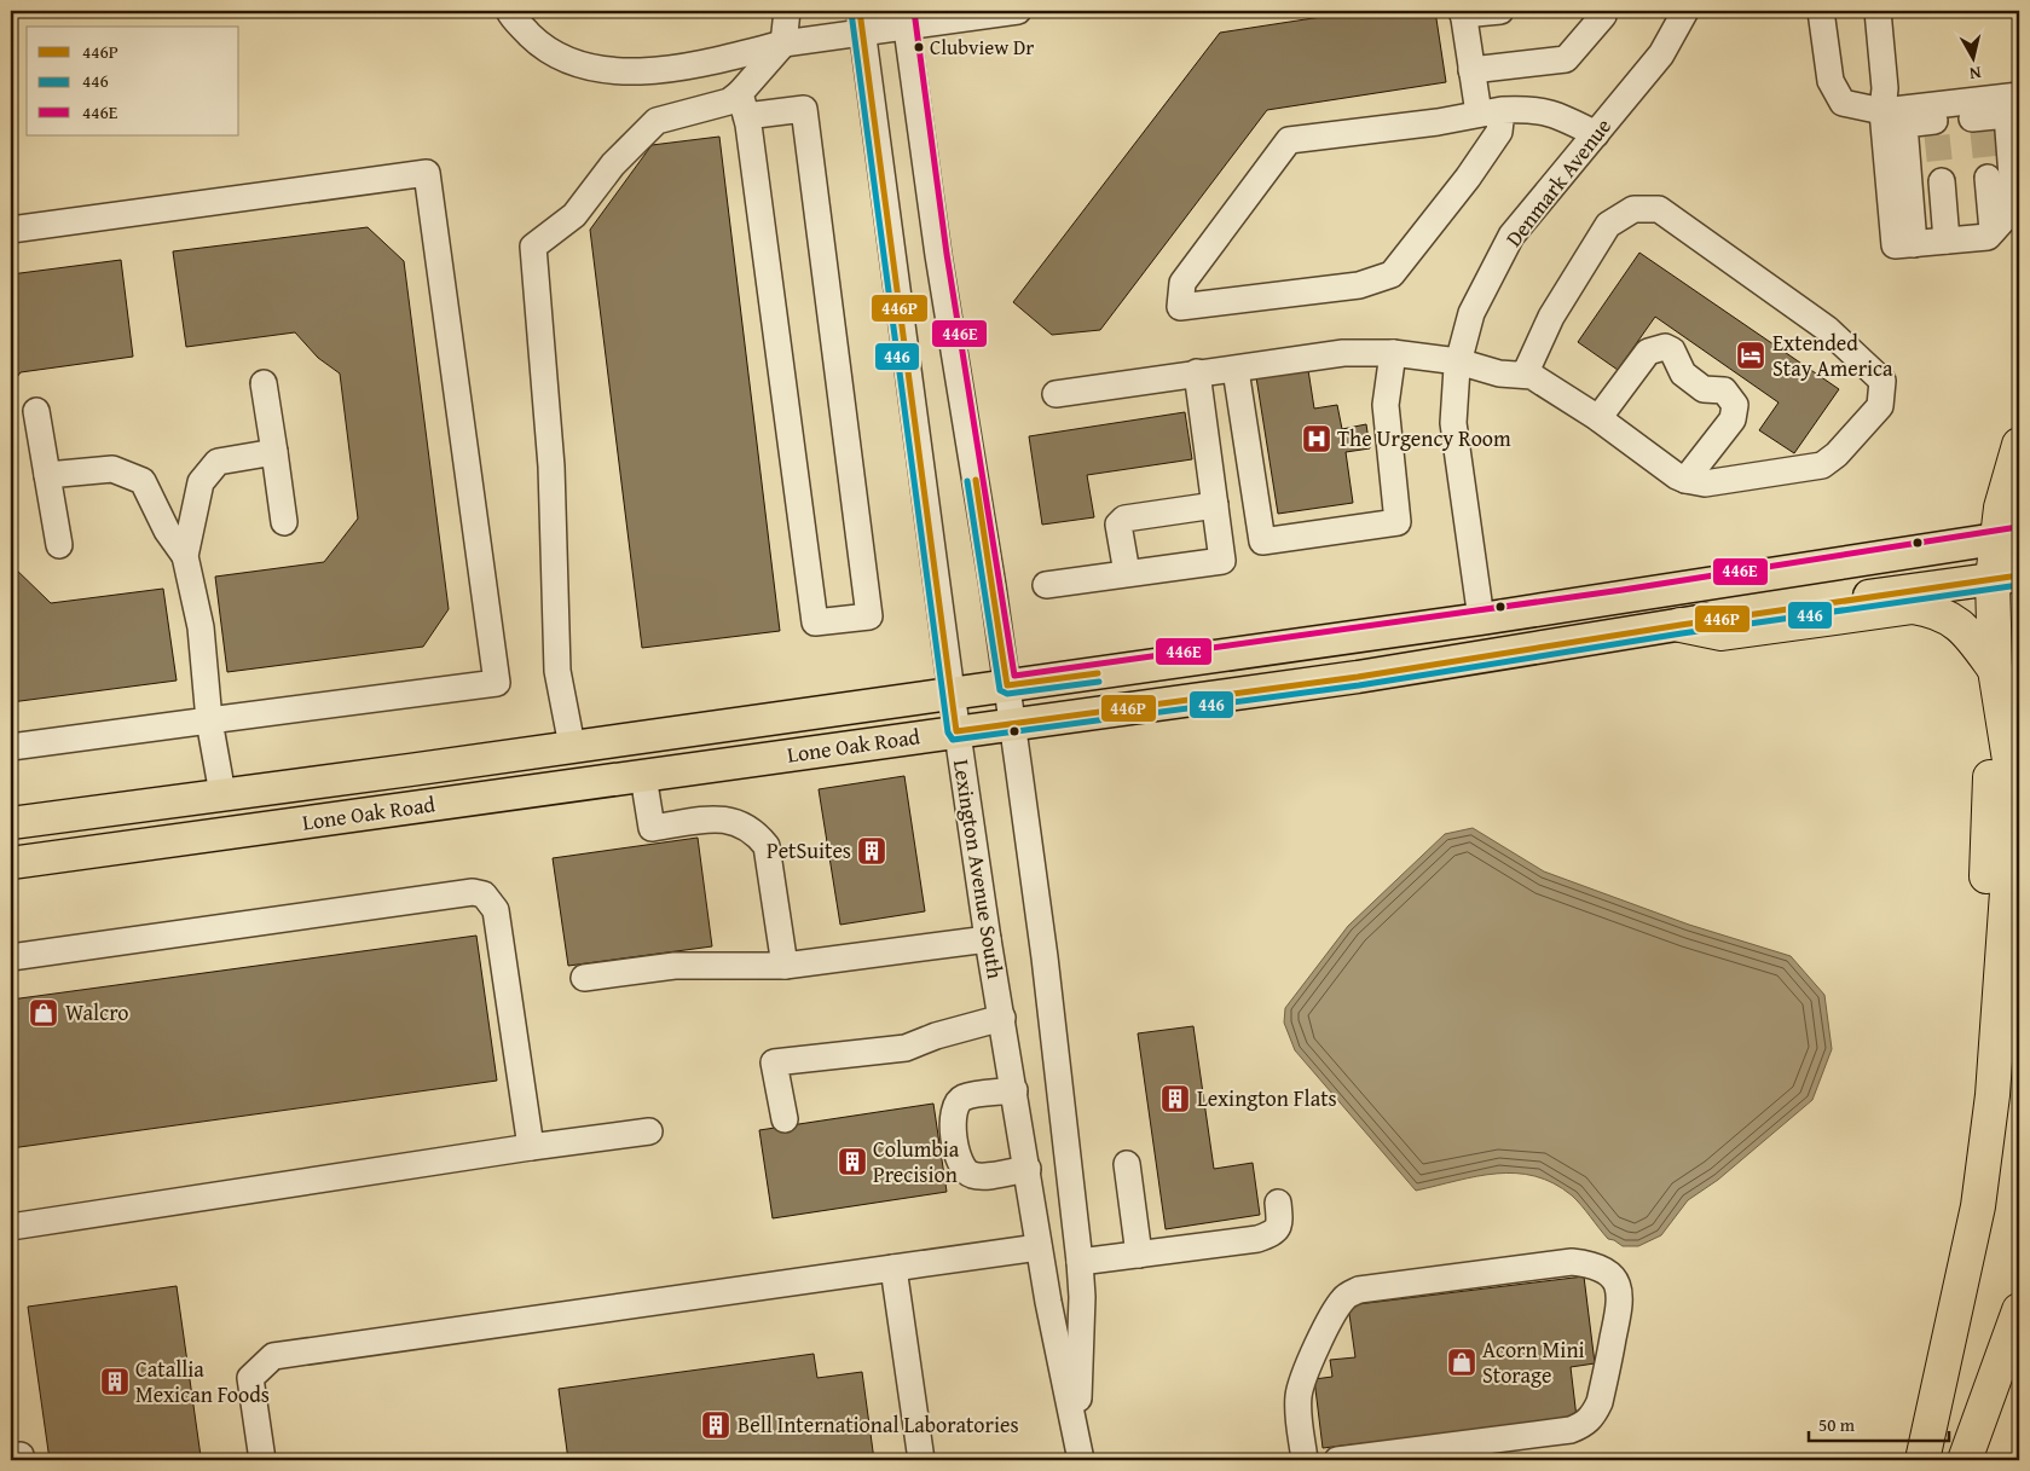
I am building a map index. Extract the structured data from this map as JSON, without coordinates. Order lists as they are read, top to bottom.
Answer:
{
  "streets": {
    "main road": ["Lone Oak Road"],
    "street": ["Denmark Avenue", "Lexington Avenue South"]
  },
  "crossings": [
    ["Denmark Avenue", "Lone Oak Road"],
    ["Lone Oak Road", "Lexington Avenue South"]
  ],
  "places": {
    "other": ["Clubview Dr"],
    "hotel": ["Extended Stay America"],
    "hospital": ["The Urgency Room"],
    "building": [
      "PetSuites",
      "Lexington Flats",
      "Columbia Precision",
      "Catallia Mexican Foods",
      "Bell International Laboratories"
    ],
    "shop": ["Walcro", "Acorn Mini Storage"]
  },
  "lines": ["transit line 446P", "transit line 446E", "transit line 446"],
  "legend": ["446P", "446", "446E"],
  "scale_bar": "50 m",
  "north": "bottom"
}
